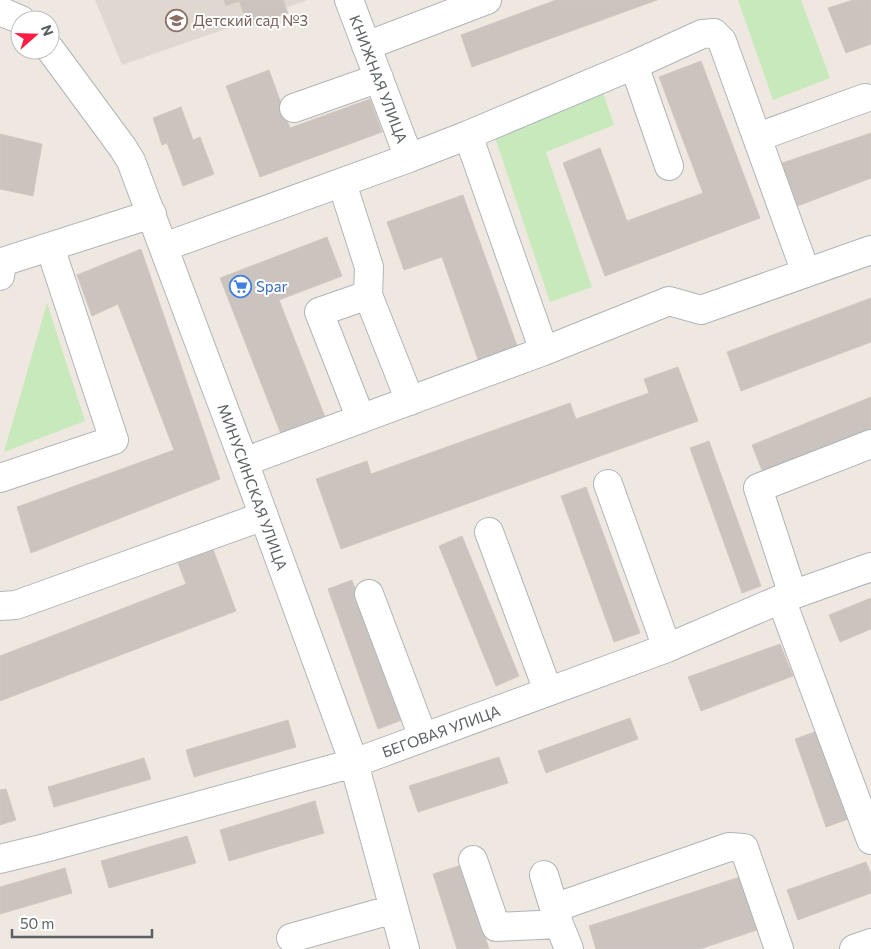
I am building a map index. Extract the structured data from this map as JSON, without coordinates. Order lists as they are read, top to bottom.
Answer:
{
  "streets": {
    "street": ["КНИЖНАЯ УЛИЦА", "МИНУСИНСКАЯ УЛИЦА", "БЕГОВАЯ УЛИЦА"]
  },
  "crossings": [
    ["МИНУСИНСКАЯ УЛИЦА", "БЕГОВАЯ УЛИЦА"]
  ],
  "places": {
    "school or university": ["Детский сад №3"],
    "supermarket": ["Spar"]
  },
  "scale_bar": "50 m",
  "north": "right"
}
